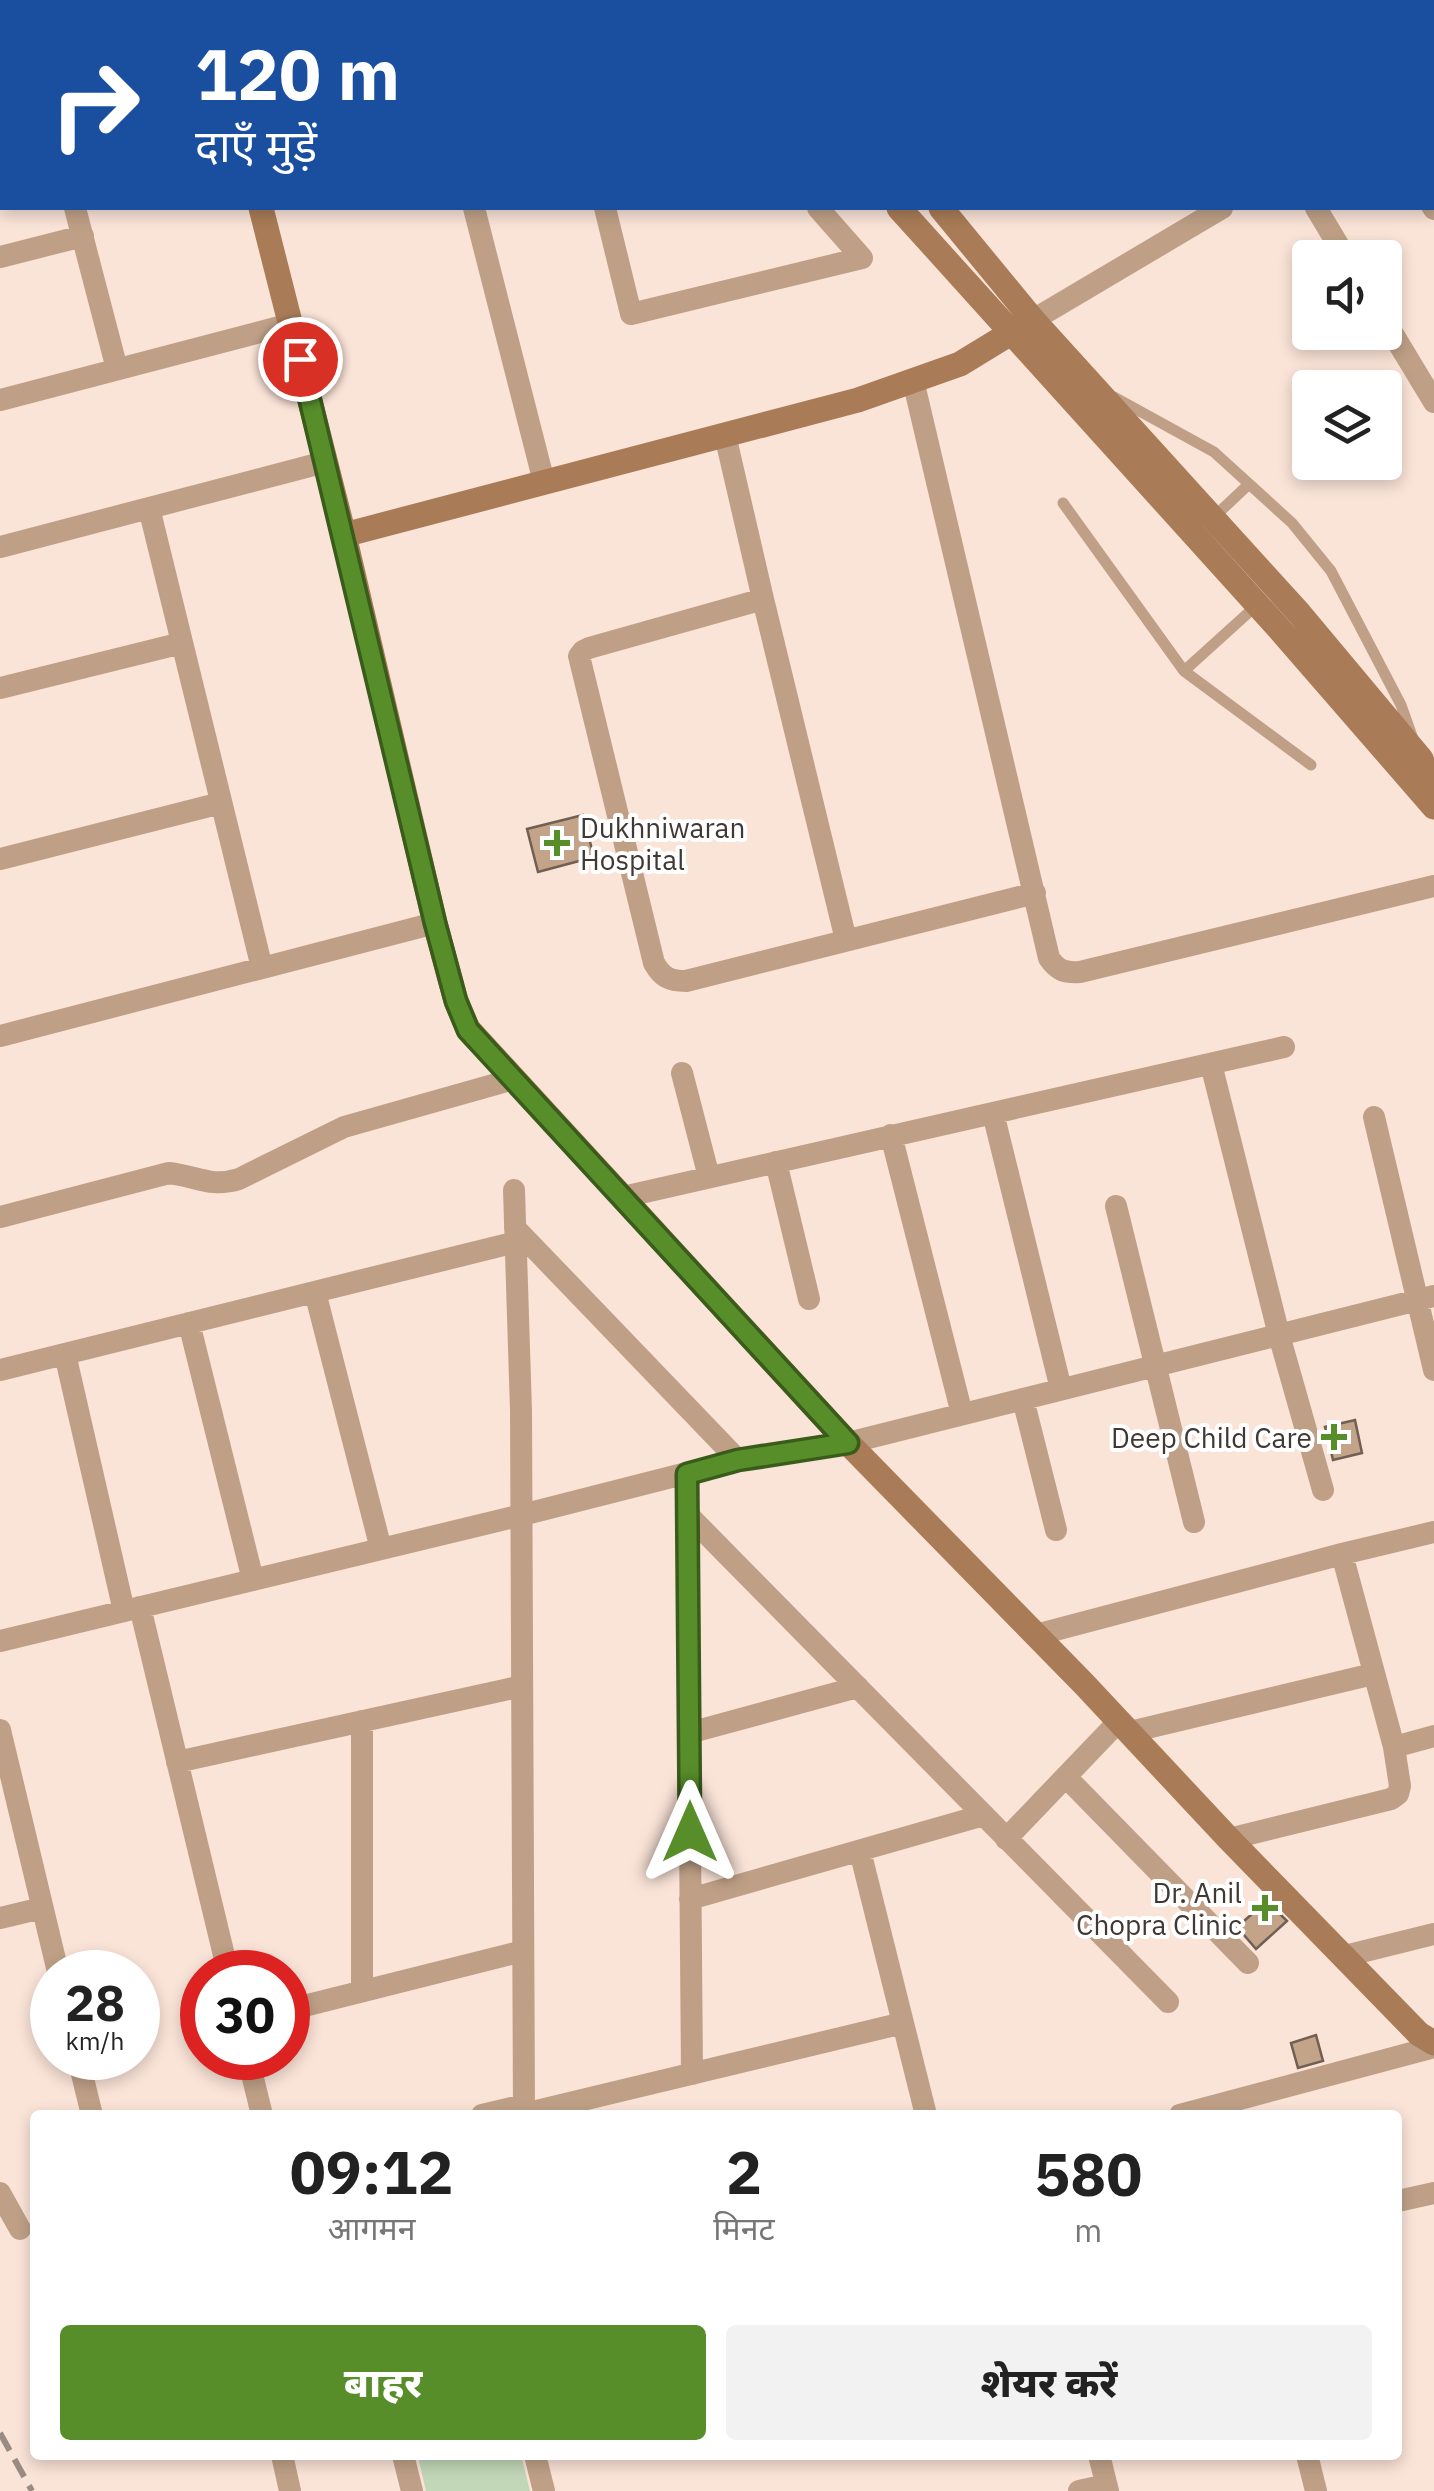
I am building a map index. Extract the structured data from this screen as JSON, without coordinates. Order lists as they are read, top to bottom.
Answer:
{
  "places": {
    "health": ["Dukhniwaran Hospital", "Deep Child Care", "Dr. Anil Chopra Clinic"]
  },
  "page": {
    "turn": ["120 m", "दाएँ मुड़ें"],
    "speed": "28 km/h",
    "limit": "30",
    "eta": [
      "09:12",
      "आगमन",
      "2",
      "मिनट",
      "580",
      "m"
    ],
    "buttons": ["बाहर", "शेयर करें"]
  }
}
